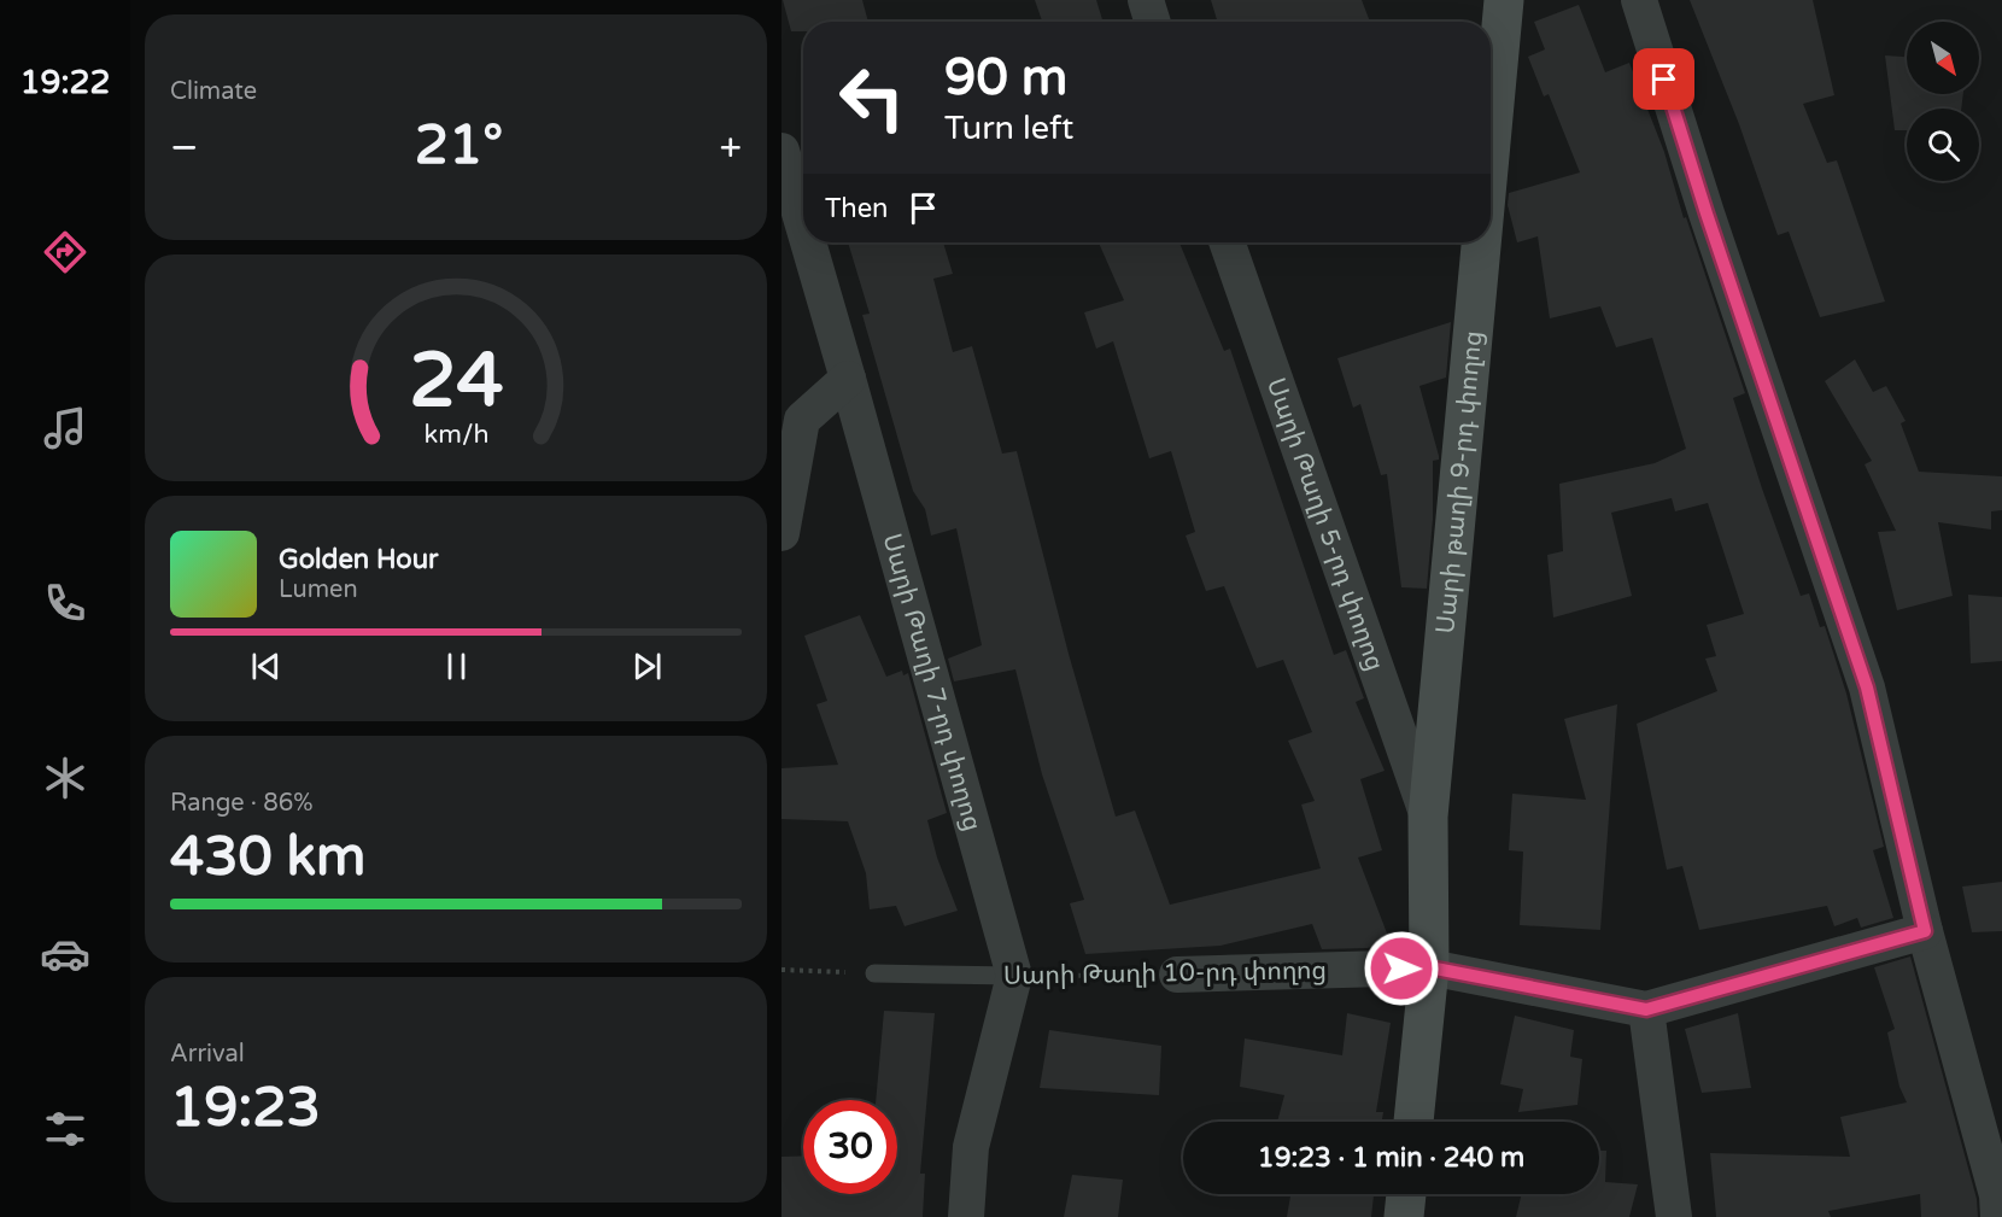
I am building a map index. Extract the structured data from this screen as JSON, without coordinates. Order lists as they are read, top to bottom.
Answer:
{
  "streets": {
    "street": [
      "Սարի թաղի 9-րդ փողոց",
      "Սարի Թաղի 5-րդ փողոց",
      "Սարի Թաղի 7-րդ փողոց",
      "Սարի Թաղի 10-րդ փողոց"
    ]
  },
  "crossings": [
    ["Սարի թաղի 9-րդ փողոց", "Սարի Թաղի 5-րդ փողոց"],
    ["Սարի թաղի 9-րդ փողոց", "Սարի Թաղի 10-րդ փողոց"],
    ["Սարի Թաղի 7-րդ փողոց", "Սարի Թաղի 10-րդ փողոց"]
  ],
  "north": "bottom right",
  "page": {
    "tabs": "19:22",
    "tile": [
      "Climate",
      ["Range · 86%", "430 km"],
      ["Arrival", "19:23"]
    ],
    "turn": ["90 m", "Turn left"],
    "heat": ["−", "21°", "+"],
    "then": "Then",
    "song": ["Golden Hour", "Lumen"],
    "limit": "30",
    "trip": "19:23 · 1 min · 240 m",
    "gauge": ["24", "km/h"]
  }
}
